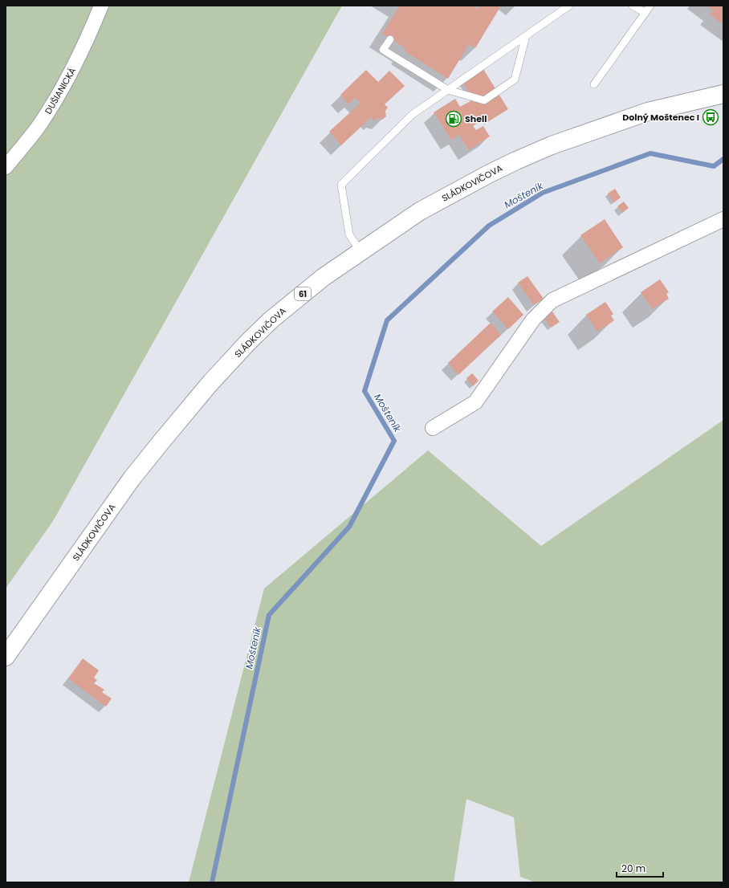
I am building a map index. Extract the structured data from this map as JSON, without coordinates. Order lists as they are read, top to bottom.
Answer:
{
  "streets": {
    "main road": ["SLÁDKOVIČOVA", "61"],
    "street": ["DUŠIANICKÁ"]
  },
  "water": ["Mošteník"],
  "places": {
    "bus stop": ["Dolný Moštenec I"],
    "fuel station": ["Shell"]
  },
  "scale_bar": "20 m"
}
